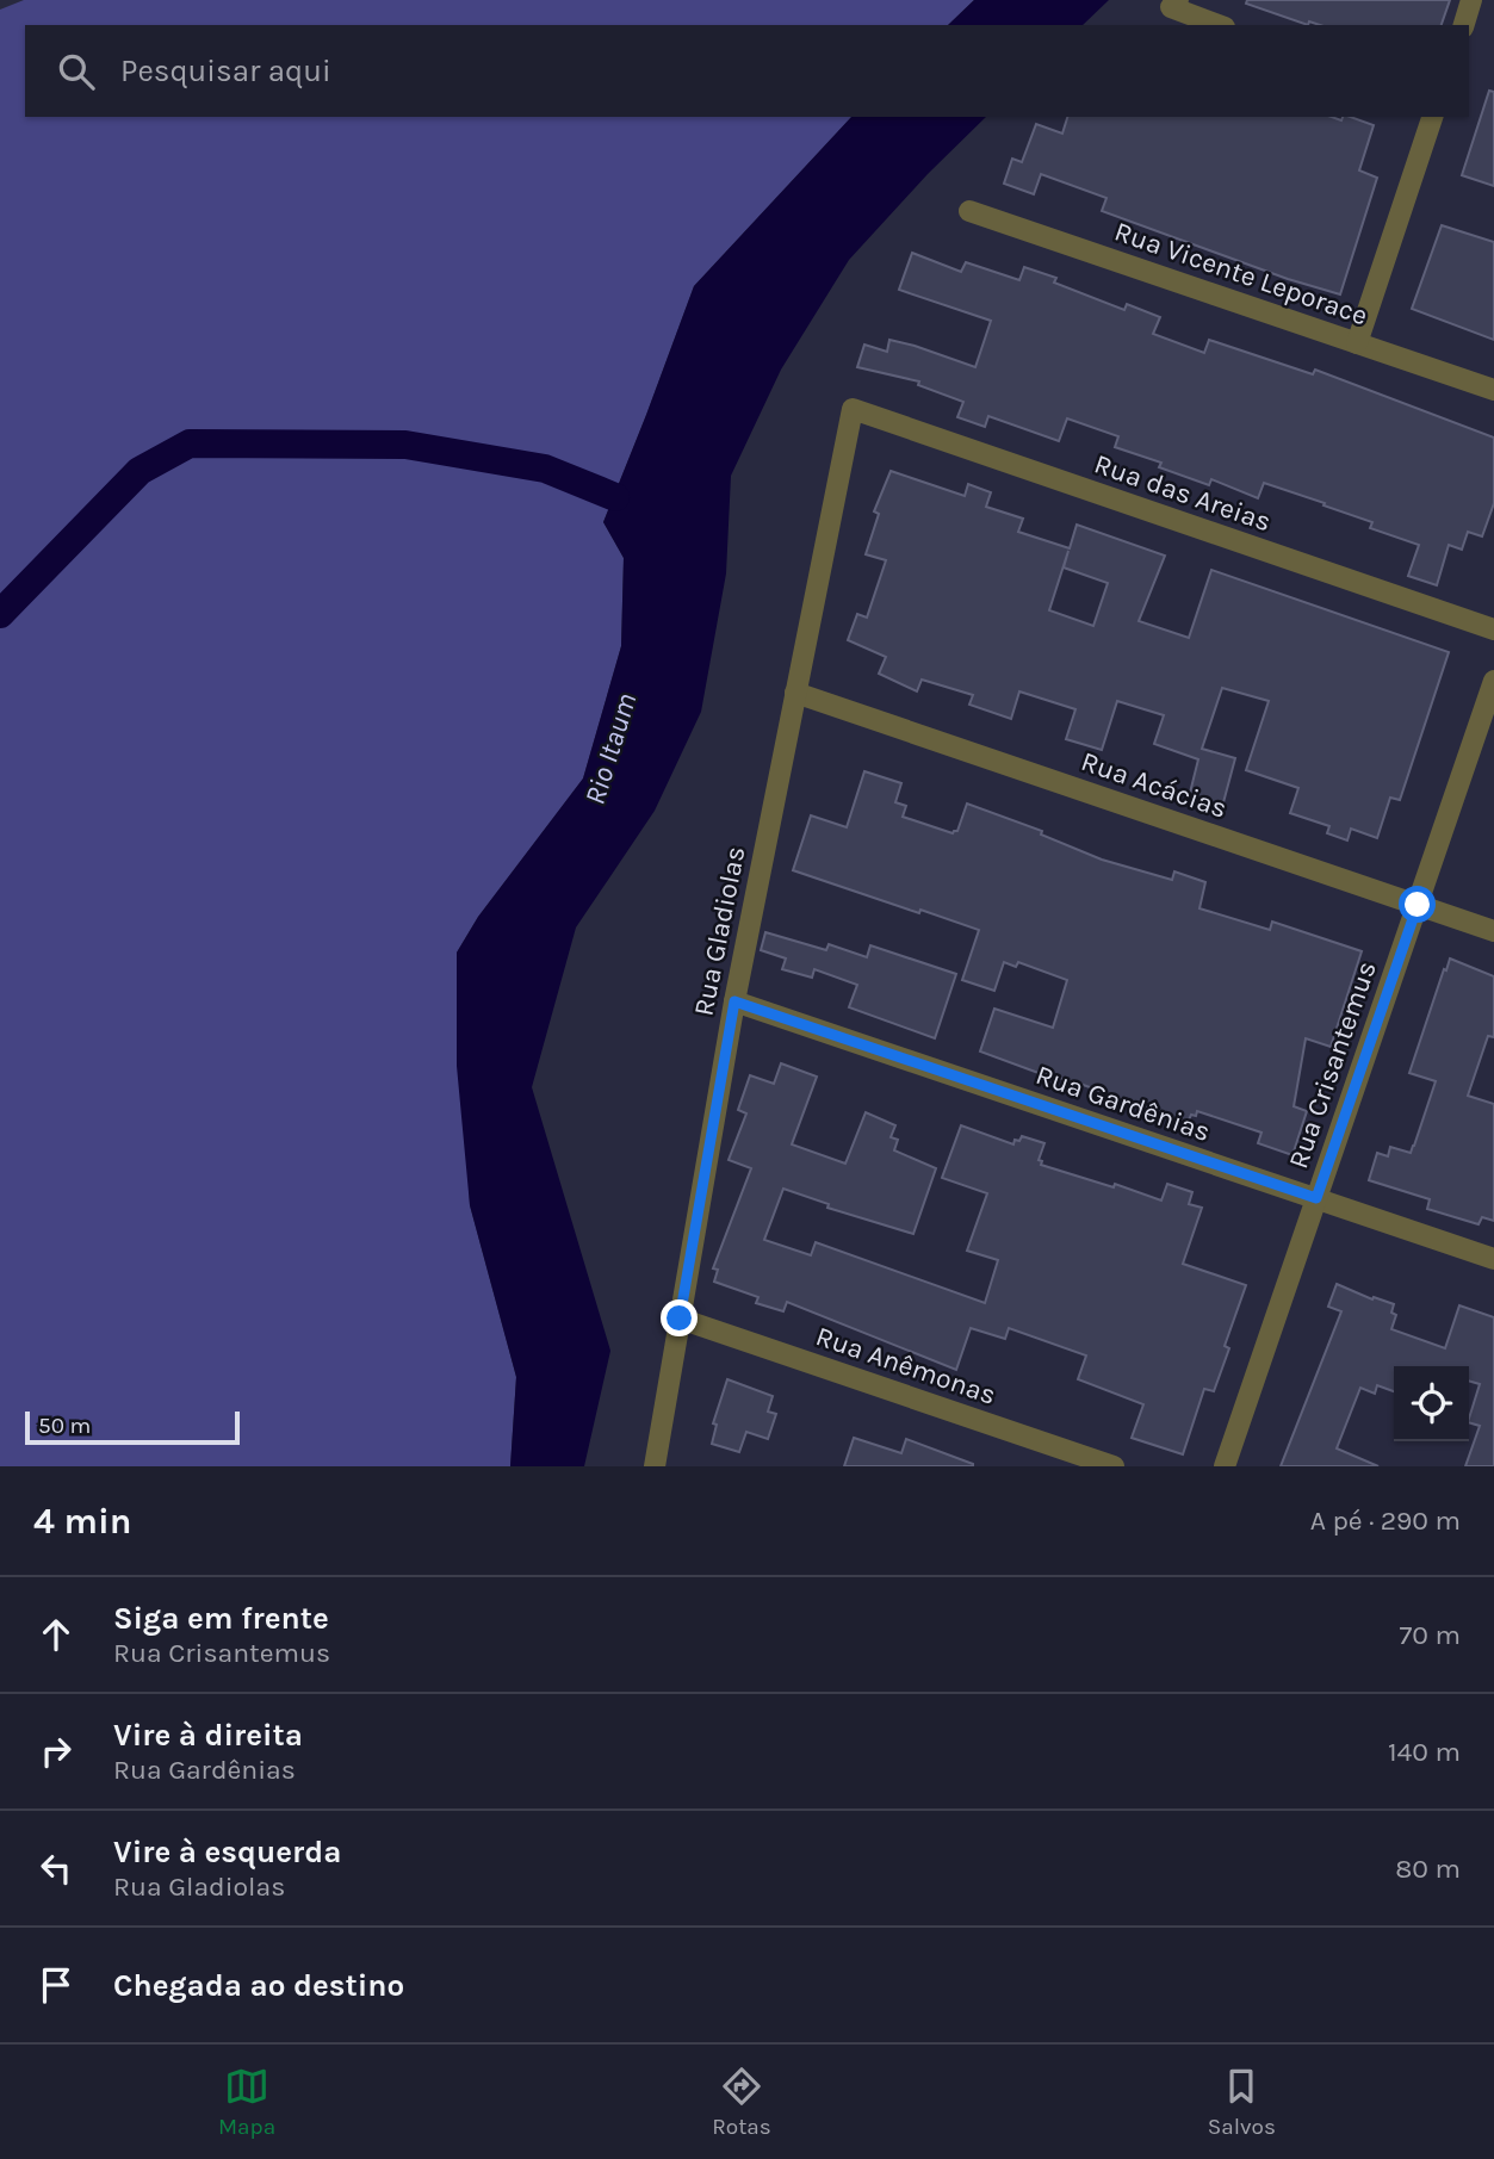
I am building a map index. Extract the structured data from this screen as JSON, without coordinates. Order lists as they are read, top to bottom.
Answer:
{
  "streets": {
    "street": [
      "Rua Vicente Leporace",
      "Rua das Areias",
      "Rua Acácias",
      "Rua Gladiolas",
      "Rua Crisantemus",
      "Rua Gardênias",
      "Rua Anêmonas"
    ]
  },
  "crossings": [
    ["Rua das Areias", "Rua Gladiolas"],
    ["Rua Acácias", "Rua Gladiolas"],
    ["Rua Acácias", "Rua Crisantemus"],
    ["Rua Gladiolas", "Rua Gardênias"],
    ["Rua Gladiolas", "Rua Anêmonas"],
    ["Rua Crisantemus", "Rua Gardênias"]
  ],
  "water": ["Rio Itaum"],
  "scale_bar": "50 m",
  "page": {
    "search": "Pesquisar aqui",
    "scale": "50 m",
    "heading": ["4 min", "A pé · 290 m"],
    "list": [
      ["Siga em frente", "Rua Crisantemus", "70 m"],
      ["Vire à direita", "Rua Gardênias", "140 m"],
      ["Vire à esquerda", "Rua Gladiolas", "80 m"],
      "Chegada ao destino"
    ],
    "nav": ["Mapa", "Rotas", "Salvos"]
  }
}
